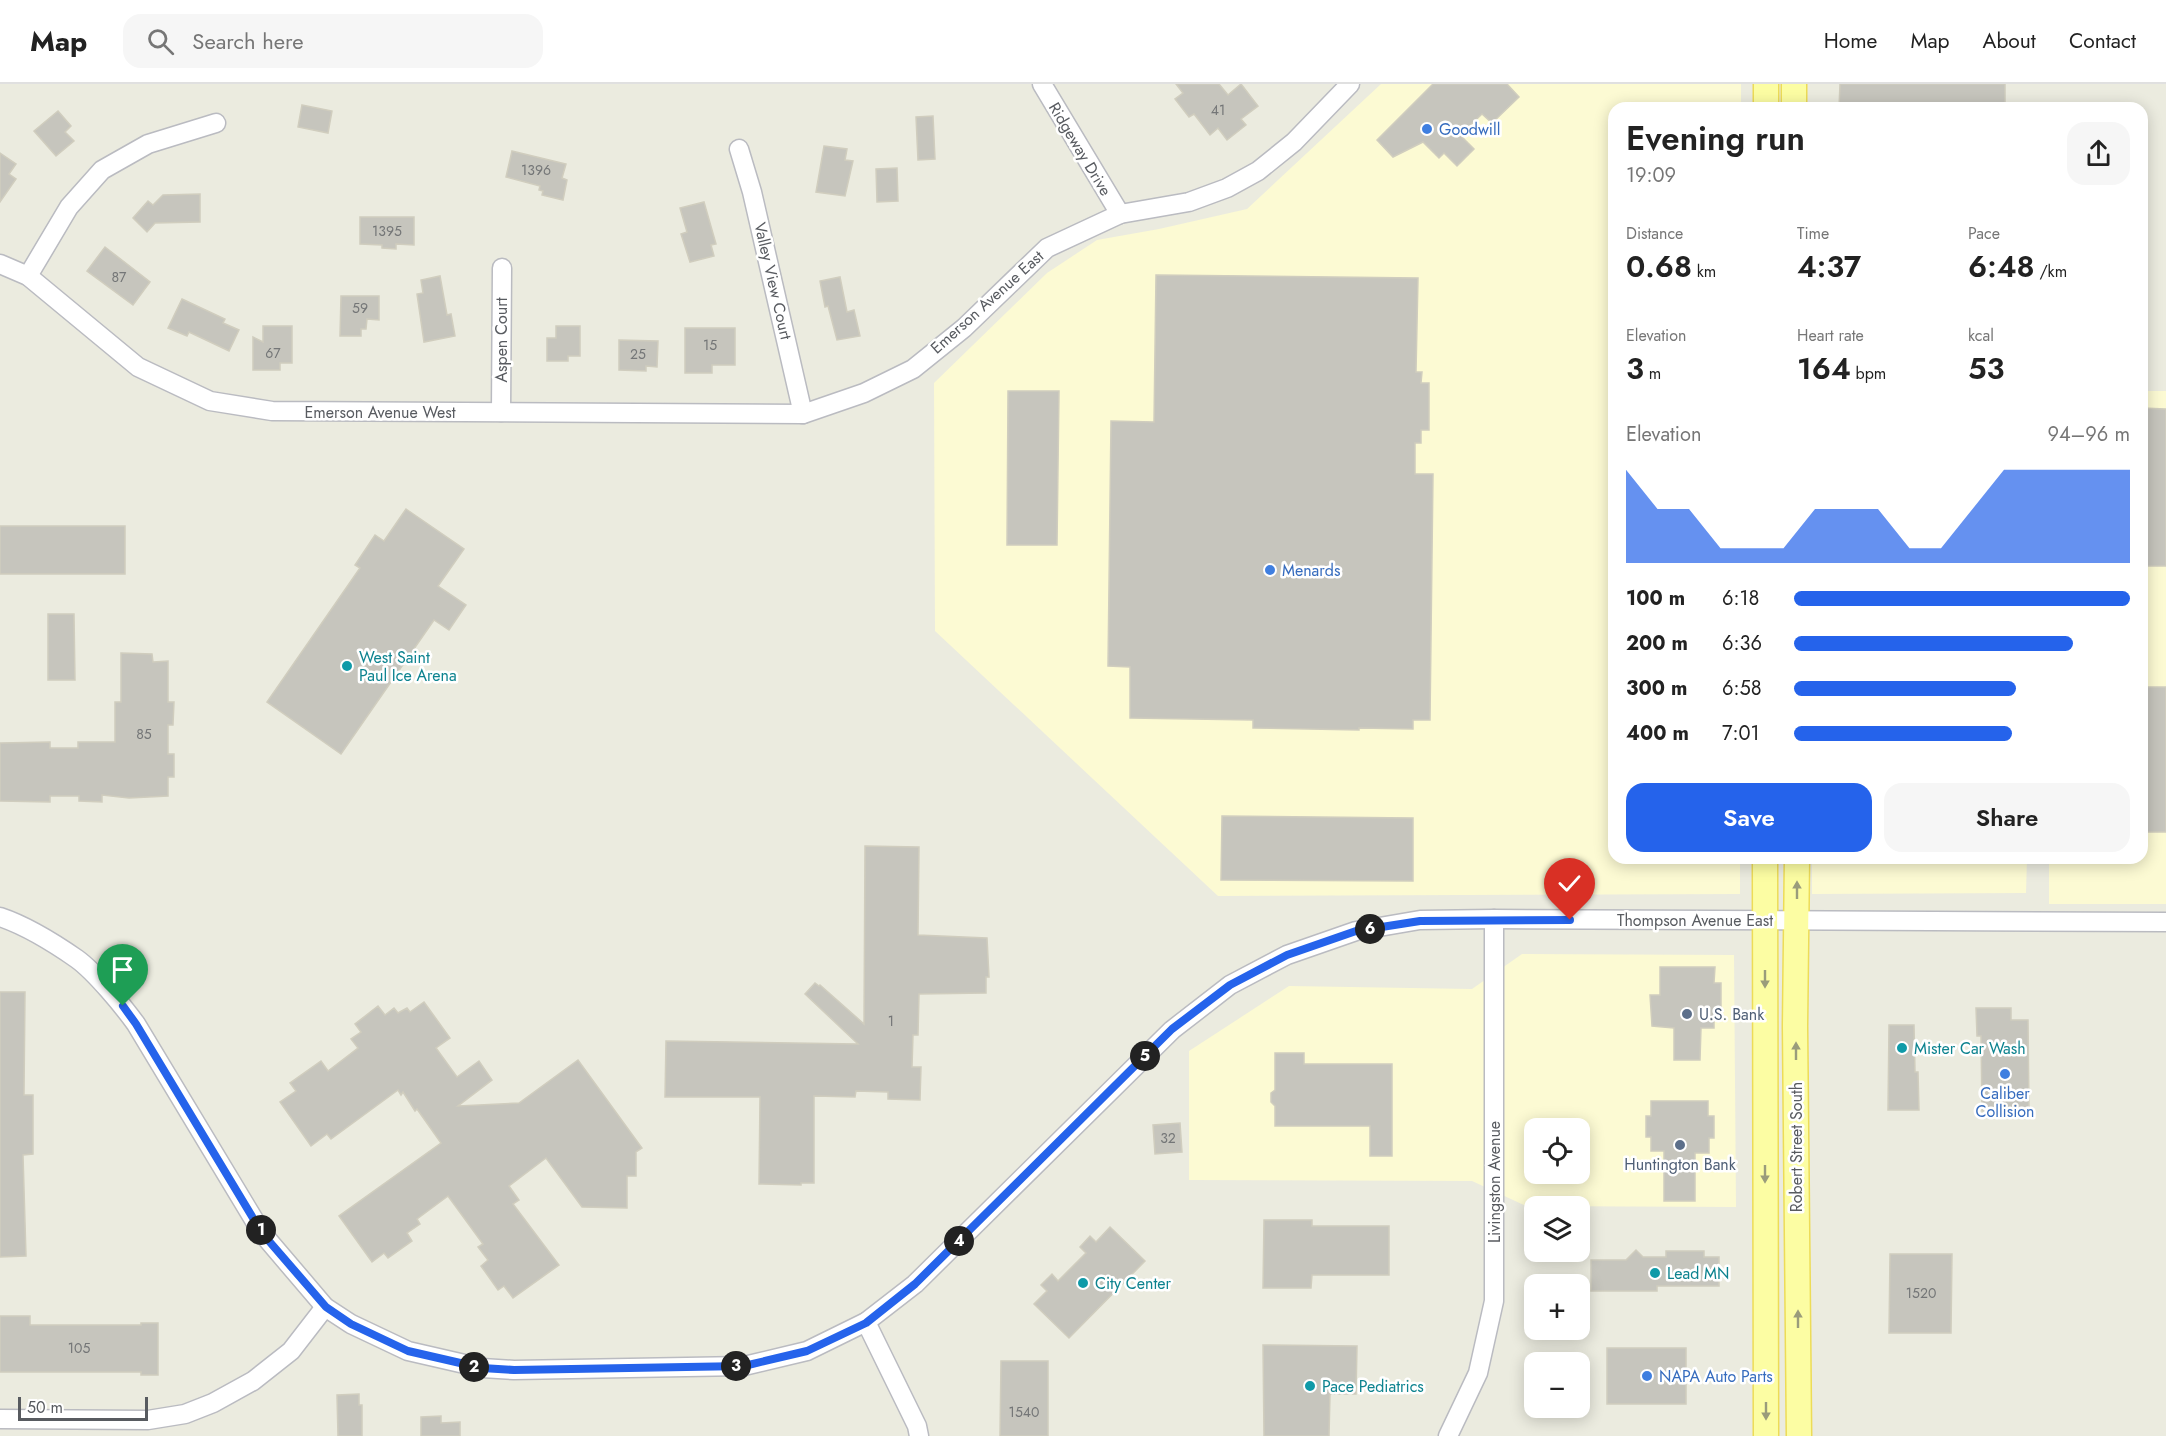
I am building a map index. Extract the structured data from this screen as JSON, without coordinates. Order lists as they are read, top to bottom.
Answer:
{
  "streets": {
    "main road": ["Robert Street South"],
    "street": [
      "Ridgeway Drive",
      "Valley View Court",
      "Emerson Avenue East",
      "Aspen Court",
      "Emerson Avenue West",
      "Thompson Avenue East",
      "Livingston Avenue"
    ]
  },
  "crossings": [
    ["Ridgeway Drive", "Emerson Avenue East"],
    ["Valley View Court", "Emerson Avenue East"],
    ["Valley View Court", "Emerson Avenue West"],
    ["Emerson Avenue East", "Emerson Avenue West"],
    ["Aspen Court", "Emerson Avenue West"],
    ["Thompson Avenue East", "Robert Street South"],
    ["Thompson Avenue East", "Livingston Avenue"]
  ],
  "places": [
    "Goodwill",
    "Menards",
    "West Saint Paul Ice Arena",
    "U.S. Bank",
    "Mister Car Wash",
    "Caliber Collision",
    "Huntington Bank",
    "Lead MN",
    "City Center",
    "NAPA Auto Parts",
    "Pace Pediatrics"
  ],
  "house_numbers": [
    "41",
    "1396",
    "1395",
    "87",
    "59",
    "15",
    "67",
    "25",
    "85",
    "1",
    "32",
    "1520",
    "105",
    "1540"
  ],
  "scale_bar": "50 m",
  "page": {
    "header": "Map",
    "search": "Search here",
    "nav": [
      "Home",
      "Map",
      "About",
      "Contact"
    ],
    "heading": ["Evening run", "19:09"],
    "stats": [
      ["Distance", "0.68 km"],
      ["Time", "4:37"],
      ["Pace", "6:48 /km"],
      ["Elevation", "3 m"],
      ["Heart rate", "164 bpm"],
      ["kcal", "53"]
    ],
    "chart": ["Elevation", "94–96 m"],
    "list": [
      {
        "name": "100 m",
        "note": "6:18"
      },
      {
        "name": "200 m",
        "note": "6:36"
      },
      {
        "name": "300 m",
        "note": "6:58"
      },
      {
        "name": "400 m",
        "note": "7:01"
      }
    ],
    "buttons": ["Save", "Share"],
    "pins": [
      "6",
      "5",
      "1",
      "4",
      "3",
      "2"
    ],
    "map_buttons": ["+", "−"],
    "scale": "50 m"
  }
}
